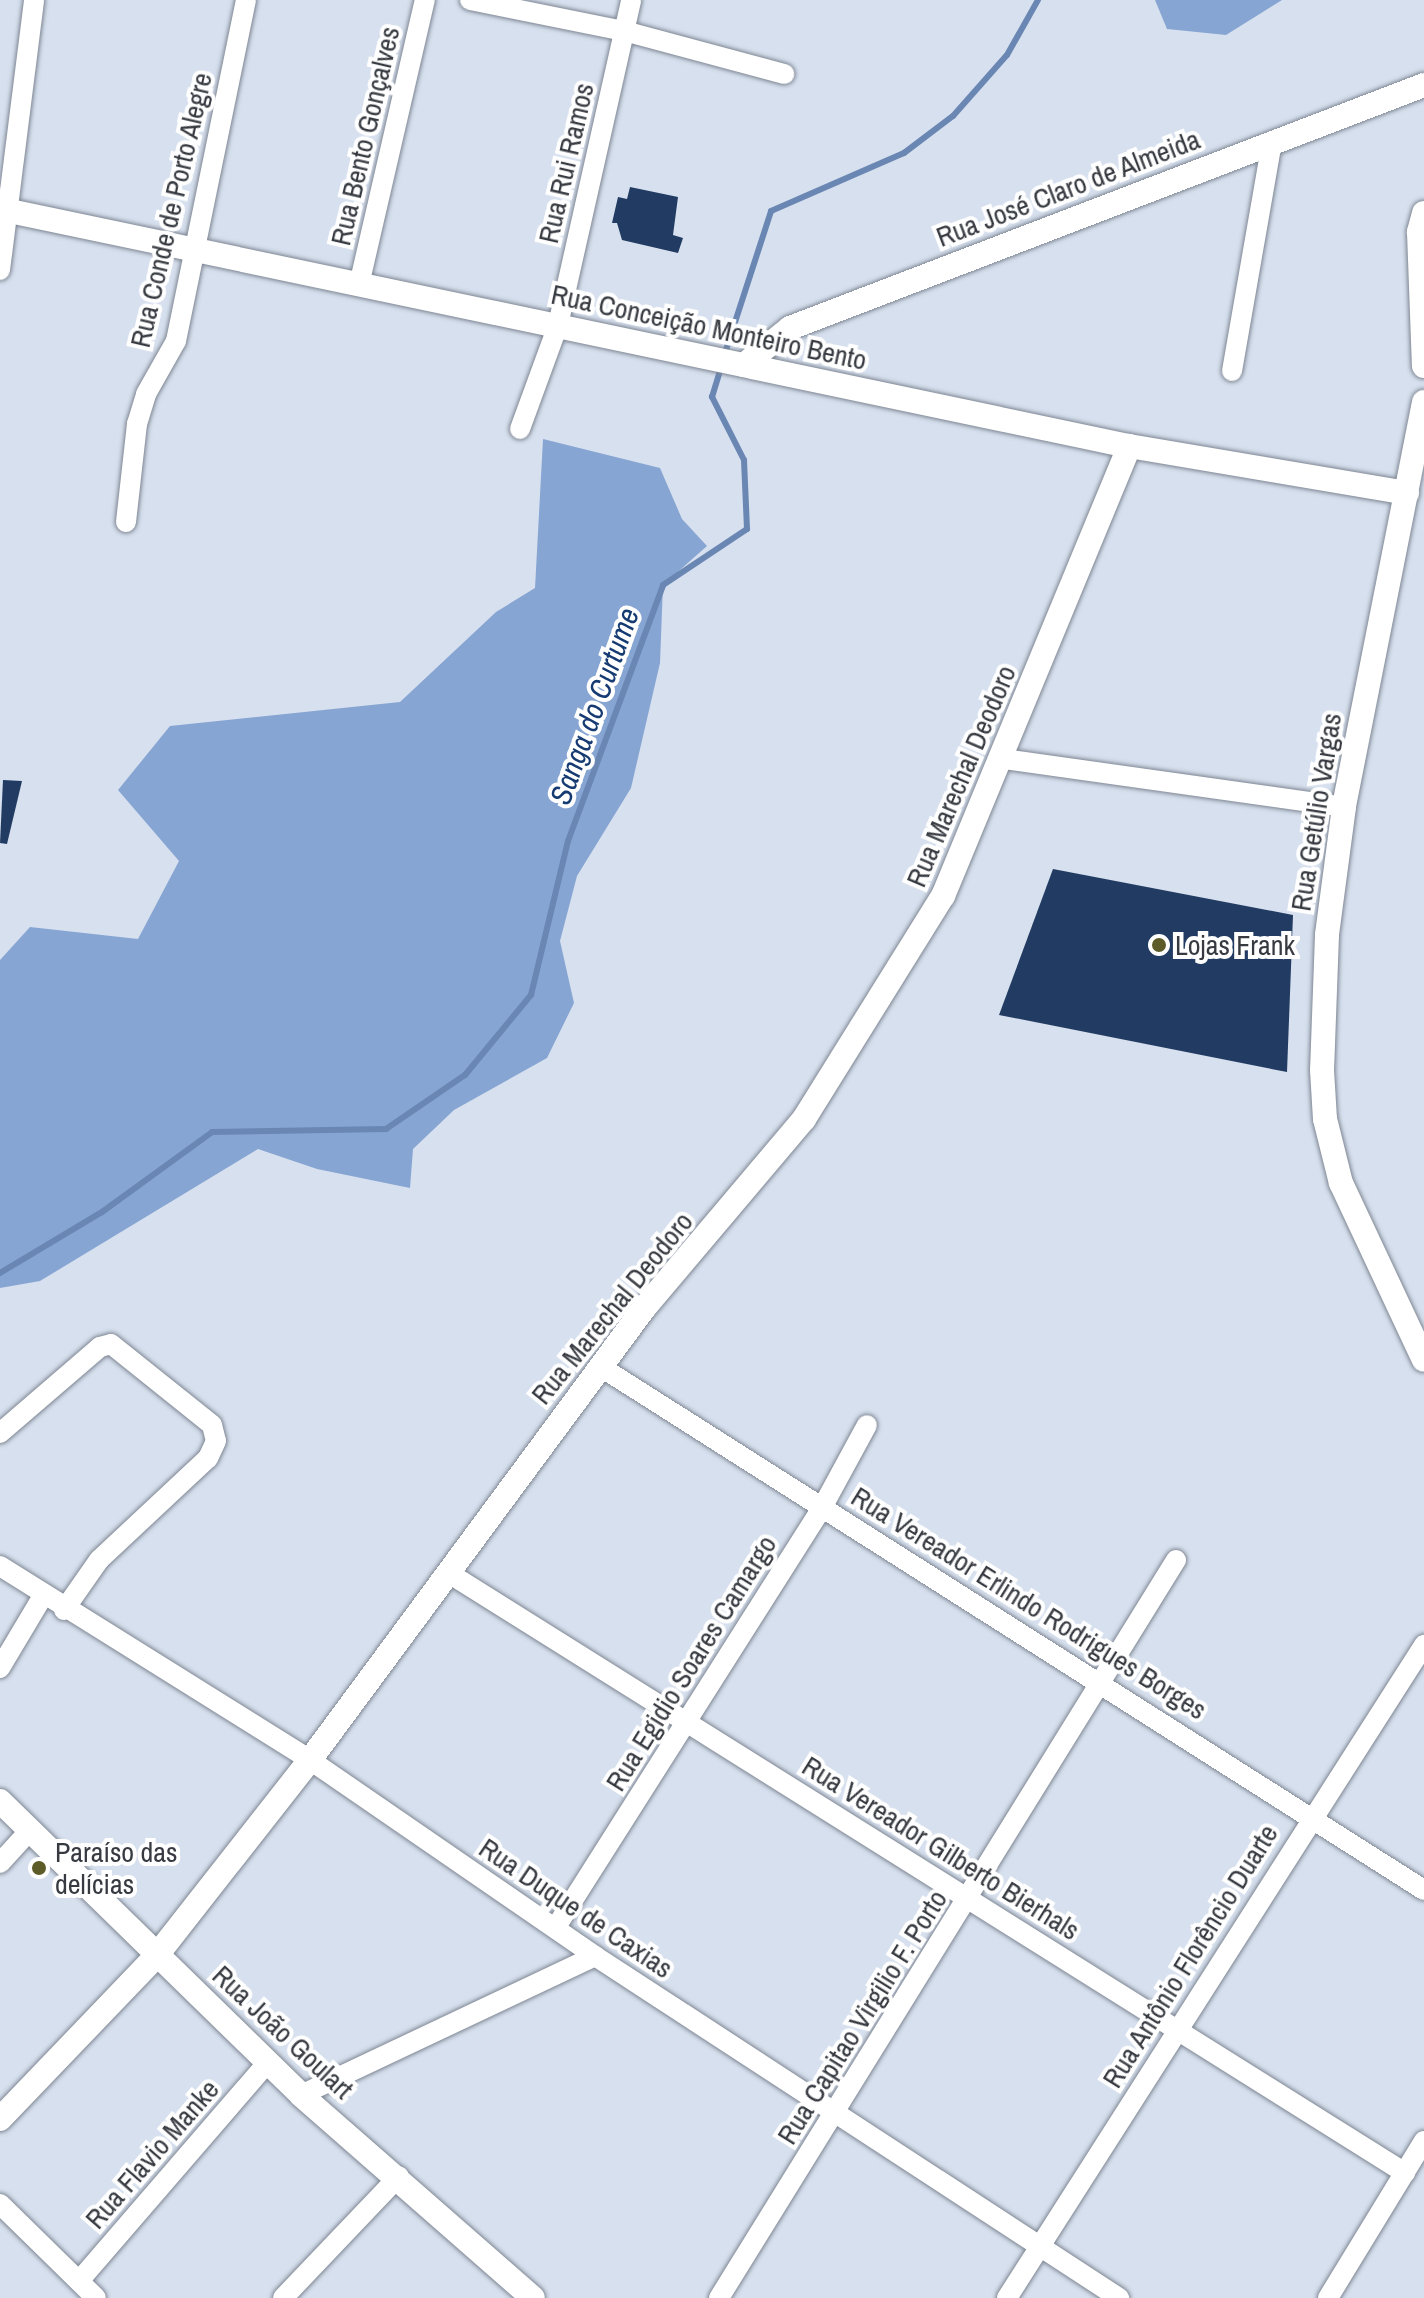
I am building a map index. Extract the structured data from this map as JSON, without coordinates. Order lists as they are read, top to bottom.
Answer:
{
  "streets": {
    "street": [
      "Rua Bento Gonçalves",
      "Rua Rui Ramos",
      "Rua José Claro de Almeida",
      "Rua Conde de Porto Alegre",
      "Rua Conceição Monteiro Bento",
      "Rua Marechal Deodoro",
      "Rua Getúlio Vargas",
      "Rua Vereador Erlindo Rodrigues Borges",
      "Rua Egidio Soares Camargo",
      "Rua Vereador Gilberto Bierhals",
      "Rua Duque de Caxias",
      "Rua Antônio Florêncio Duarte",
      "Rua Capitao Virgilio F. Porto",
      "Rua João Goulart",
      "Rua Flavio Manke"
    ]
  },
  "crossings": [
    ["Rua Bento Gonçalves", "Rua Conceição Monteiro Bento"],
    ["Rua Rui Ramos", "Rua Conceição Monteiro Bento"],
    ["Rua José Claro de Almeida", "Rua Conceição Monteiro Bento"],
    ["Rua Conde de Porto Alegre", "Rua Conceição Monteiro Bento"],
    ["Rua Conceição Monteiro Bento", "Rua Marechal Deodoro"],
    ["Rua Conceição Monteiro Bento", "Rua Getúlio Vargas"],
    ["Rua Marechal Deodoro", "Rua Vereador Erlindo Rodrigues Borges"],
    ["Rua Marechal Deodoro", "Rua Vereador Gilberto Bierhals"],
    ["Rua Marechal Deodoro", "Rua Duque de Caxias"],
    ["Rua Marechal Deodoro", "Rua João Goulart"],
    ["Rua Vereador Erlindo Rodrigues Borges", "Rua Egidio Soares Camargo"],
    ["Rua Vereador Erlindo Rodrigues Borges", "Rua Antônio Florêncio Duarte"],
    ["Rua Vereador Erlindo Rodrigues Borges", "Rua Capitao Virgilio F. Porto"],
    ["Rua Egidio Soares Camargo", "Rua Vereador Gilberto Bierhals"],
    ["Rua Egidio Soares Camargo", "Rua Duque de Caxias"],
    ["Rua Vereador Gilberto Bierhals", "Rua Antônio Florêncio Duarte"],
    ["Rua Vereador Gilberto Bierhals", "Rua Capitao Virgilio F. Porto"],
    ["Rua Duque de Caxias", "Rua Antônio Florêncio Duarte"],
    ["Rua Duque de Caxias", "Rua Capitao Virgilio F. Porto"],
    ["Rua João Goulart", "Rua Flavio Manke"]
  ],
  "water": ["Sanga do Curtume"],
  "places": ["Lojas Frank", "Paraíso das delícias"]
}
